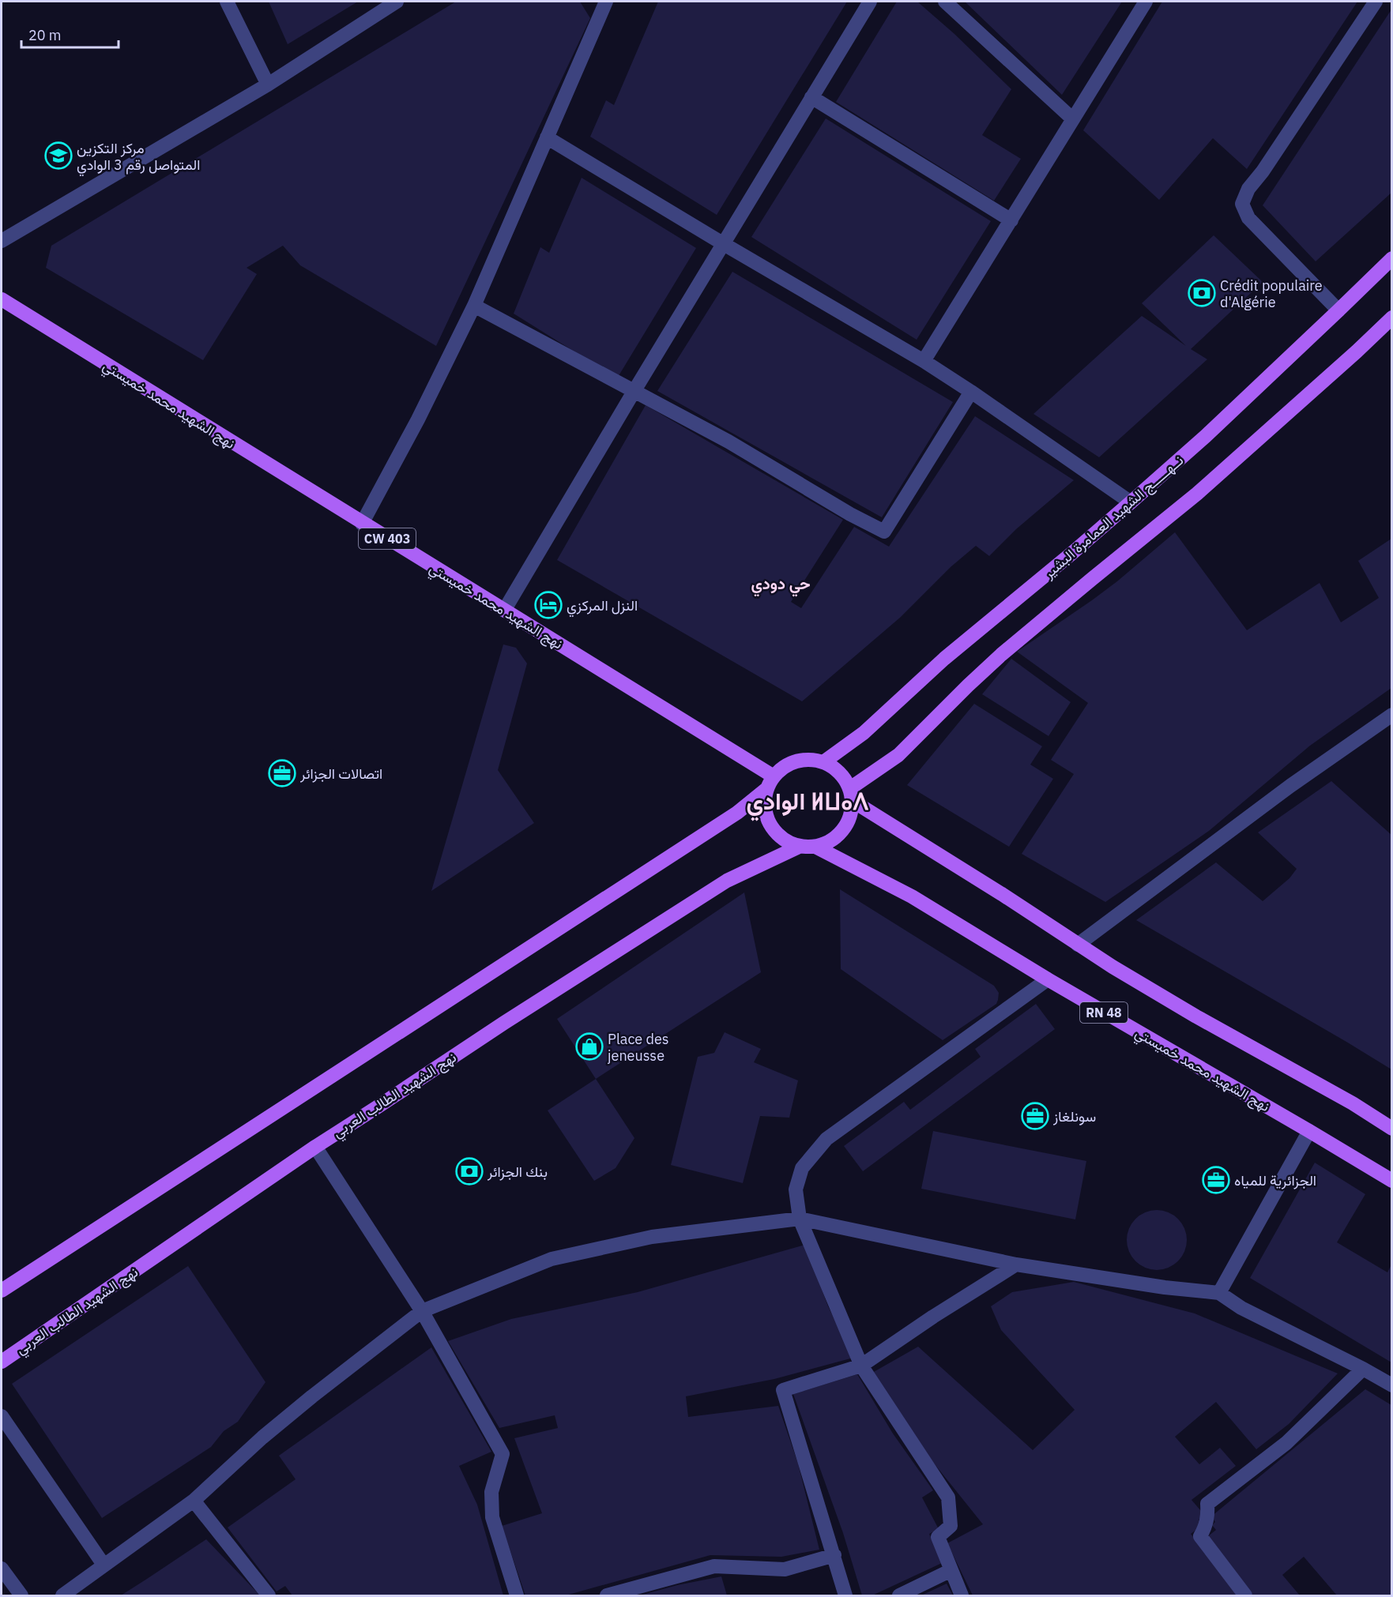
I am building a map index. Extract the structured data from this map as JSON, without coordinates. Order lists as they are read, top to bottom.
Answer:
{
  "streets": {
    "main road": [
      "نهج الشهيد محمد خميستي",
      "نــهـــــج الشهيد العمامرة البشير",
      "CW 403",
      "RN 48",
      "نهج الشهيد الطالب العربي"
    ]
  },
  "crossings": [
    ["نهج الشهيد محمد خميستي", "نــهـــــج الشهيد العمامرة البشير"],
    ["نهج الشهيد محمد خميستي", "نهج الشهيد الطالب العربي"],
    ["نــهـــــج الشهيد العمامرة البشير", "نهج الشهيد الطالب العربي"]
  ],
  "districts": ["حي دودي", "الوادي ⵍⵡⴰⴷ"],
  "places": {
    "school or university": ["مركز التكزين المتواصل رقم 3 الوادي"],
    "bank": ["Crédit populaire d'Algérie", "بنك الجزائر"],
    "hotel": ["النزل المركزي"],
    "office": ["اتصالات الجزائر", "سونلغاز", "الجزائرية للمياه"],
    "shop": ["Place des jeneusse"]
  },
  "scale_bar": "20 m"
}
